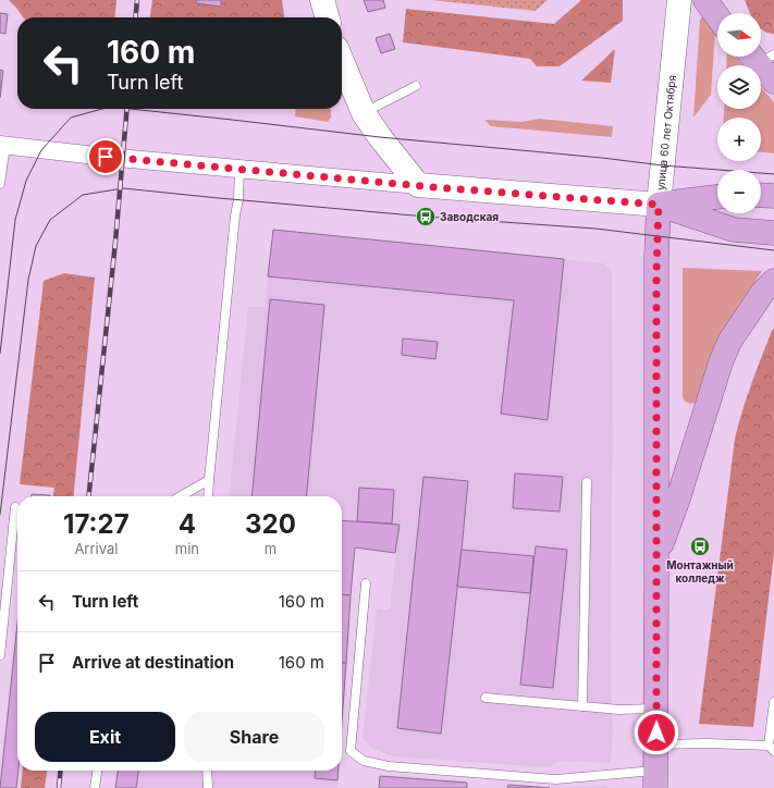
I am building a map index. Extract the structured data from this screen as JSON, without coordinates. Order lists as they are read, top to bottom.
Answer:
{
  "streets": {
    "main road": ["улица 60 лет Октября"]
  },
  "places": {
    "bus stop": ["Заводская", "Монтажный колледж"]
  },
  "north": "right",
  "page": {
    "map_buttons": ["+", "−"],
    "turn": ["160 m", "Turn left"],
    "eta": [
      "17:27",
      "Arrival",
      "4",
      "min",
      "320",
      "m"
    ],
    "list": [
      {
        "name": "Turn left",
        "value": "160 m"
      },
      {
        "name": "Arrive at destination",
        "value": "160 m"
      }
    ],
    "buttons": ["Exit", "Share"]
  }
}
